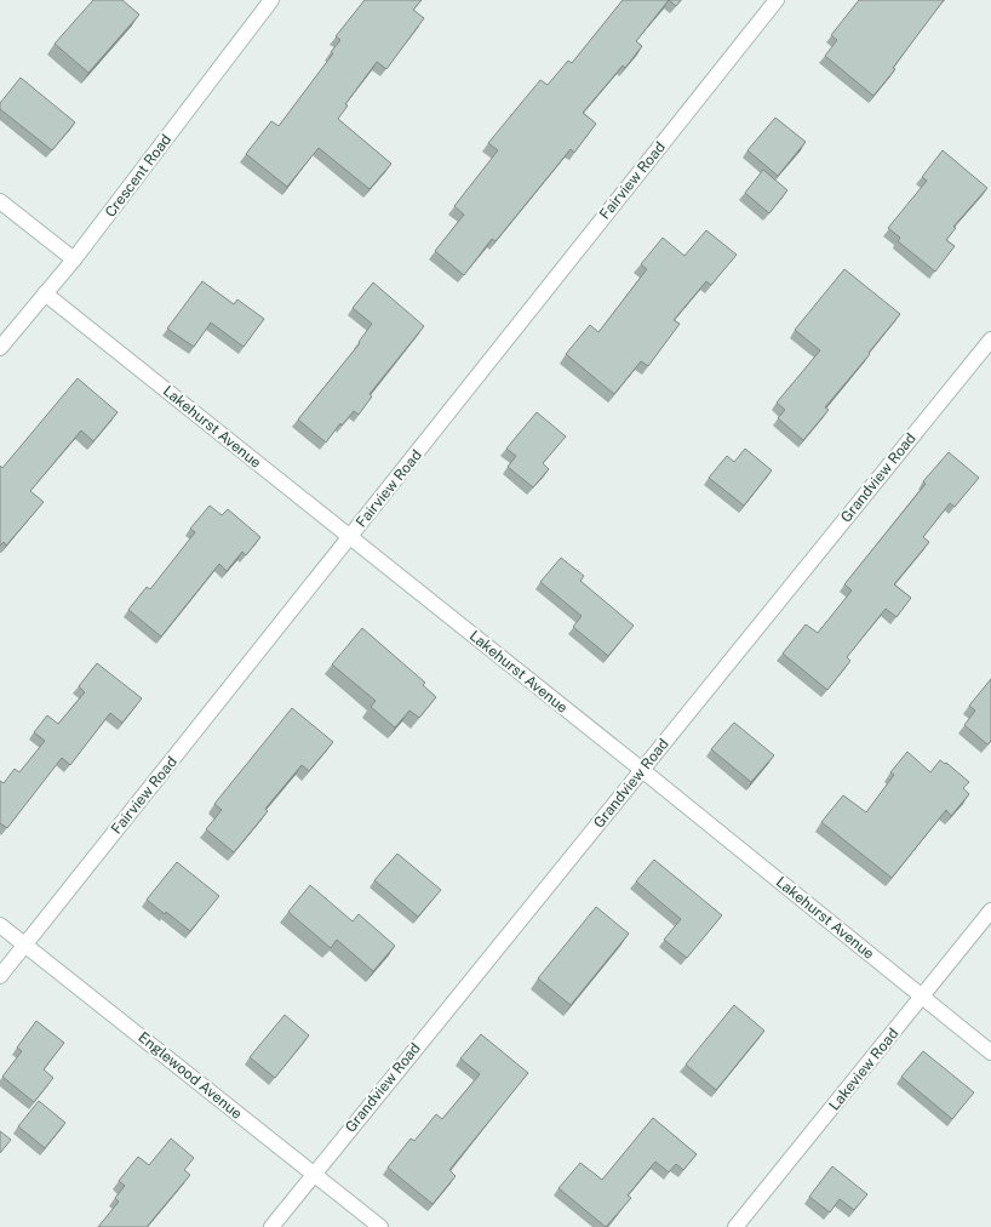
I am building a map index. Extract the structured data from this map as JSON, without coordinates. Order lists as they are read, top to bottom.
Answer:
{
  "streets": {
    "street": [
      "Crescent Road",
      "Fairview Road",
      "Lakehurst Avenue",
      "Grandview Road",
      "Lakeview Road",
      "Englewood Avenue"
    ]
  },
  "crossings": [
    ["Crescent Road", "Lakehurst Avenue"],
    ["Fairview Road", "Lakehurst Avenue"],
    ["Fairview Road", "Englewood Avenue"],
    ["Lakehurst Avenue", "Grandview Road"],
    ["Lakehurst Avenue", "Lakeview Road"],
    ["Grandview Road", "Englewood Avenue"]
  ]
}
